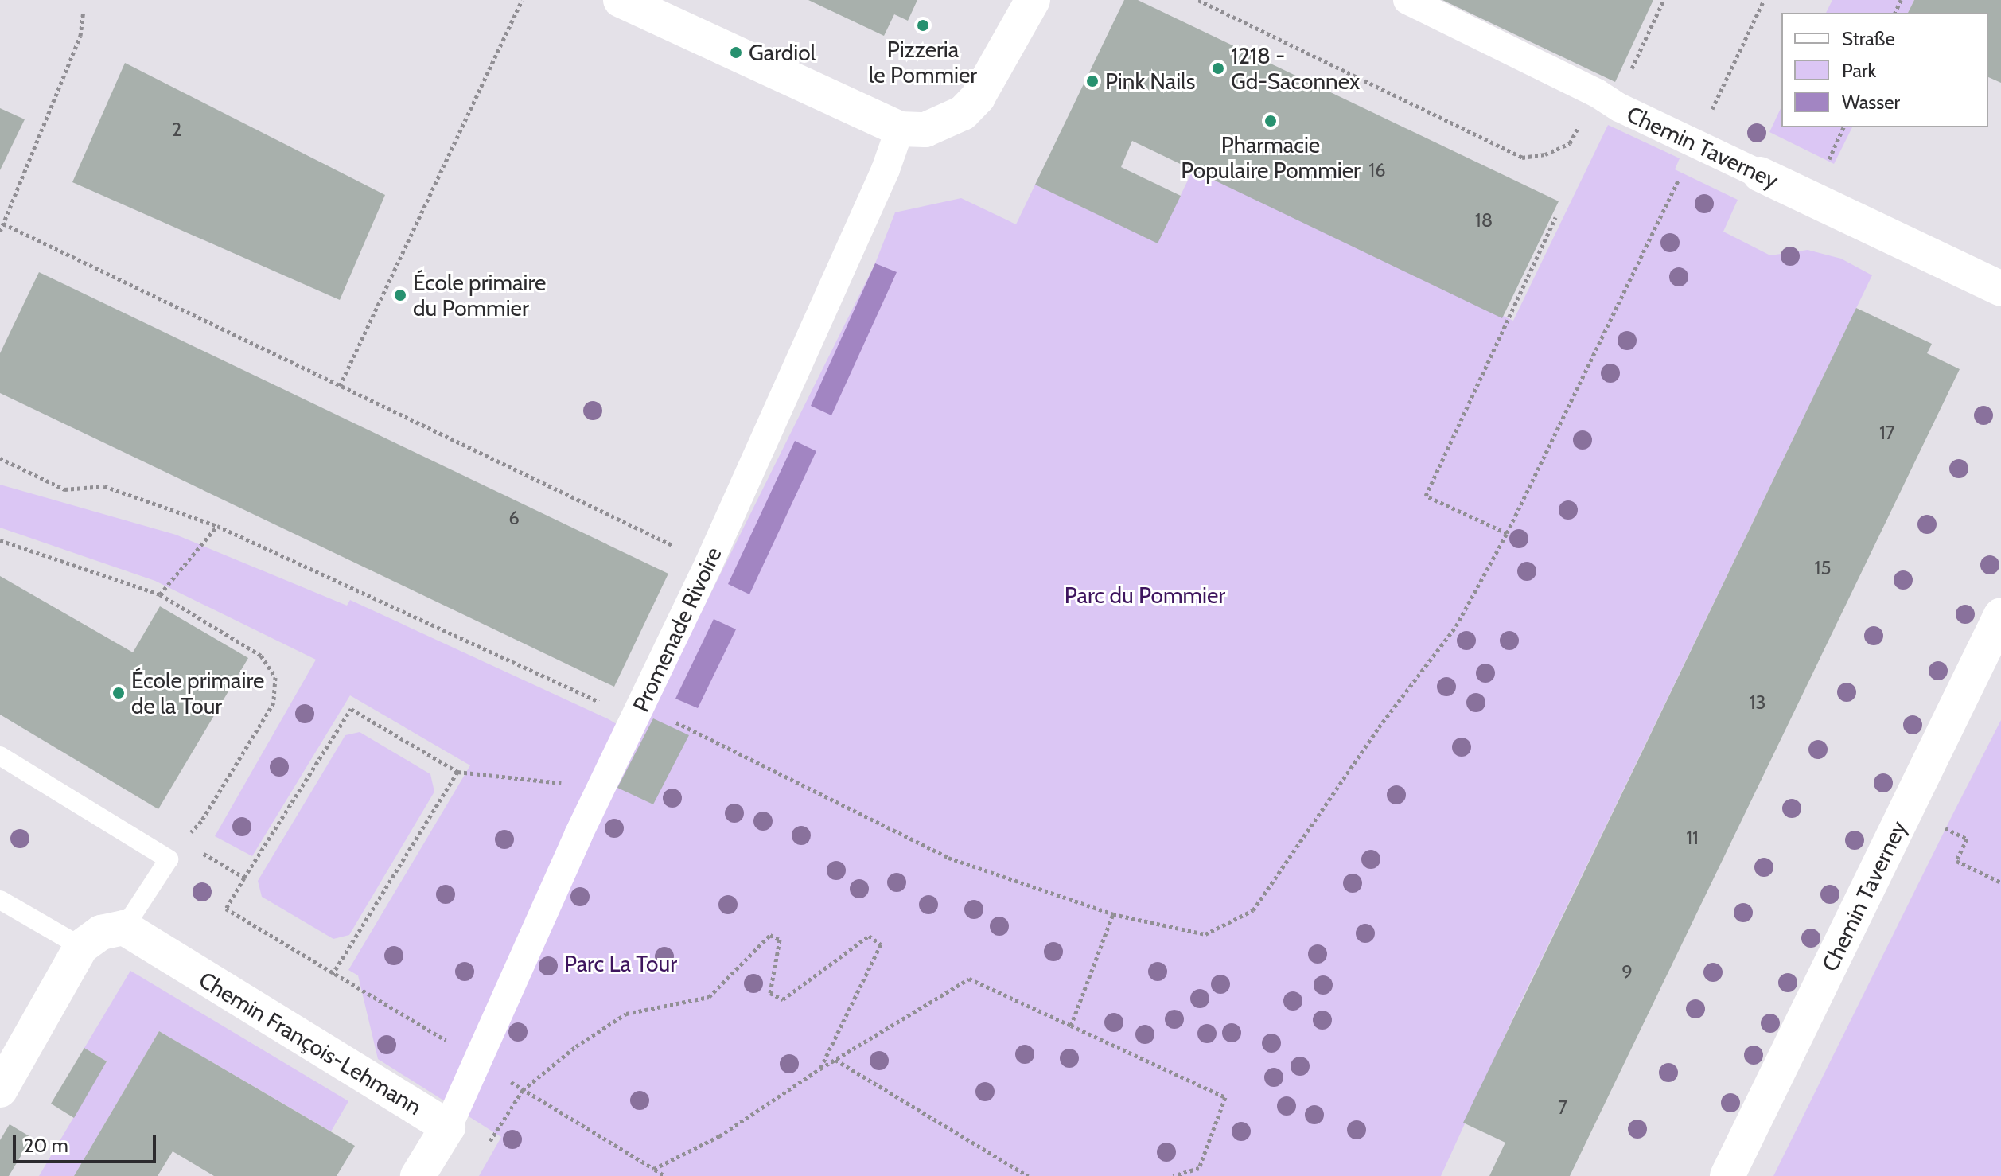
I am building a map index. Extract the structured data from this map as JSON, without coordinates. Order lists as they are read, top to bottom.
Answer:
{
  "streets": {
    "street": ["Chemin Taverney", "Promenade Rivoire", "Chemin François-Lehmann"]
  },
  "crossings": [
    ["Promenade Rivoire", "Chemin François-Lehmann"]
  ],
  "parks": ["Parc du Pommier", "Parc La Tour"],
  "places": [
    "Pizzeria le Pommier",
    "Gardiol",
    "1218 - Gd-Saconnex",
    "Pink Nails",
    "Pharmacie Populaire Pommier",
    "École primaire du Pommier",
    "École primaire de la Tour"
  ],
  "house_numbers": [
    "2",
    "16",
    "18",
    "17",
    "6",
    "15",
    "13",
    "11",
    "9",
    "7"
  ],
  "legend": ["Straße", "Park", "Wasser"],
  "scale_bar": "20 m"
}
